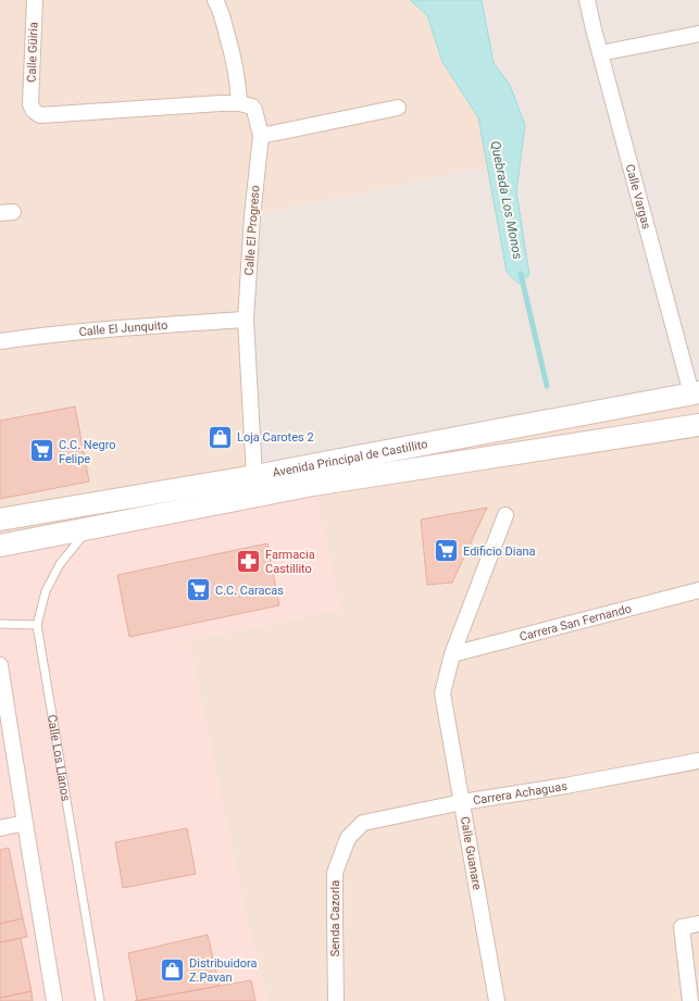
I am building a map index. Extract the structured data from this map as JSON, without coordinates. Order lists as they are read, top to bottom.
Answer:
{
  "streets": {
    "main road": ["Avenida Principal de Castillito"],
    "street": [
      "Calle Güiria",
      "Calle Vargas",
      "Calle El Progreso",
      "Calle El Junquito",
      "Carrera San Fernando",
      "Carrera Achaguas",
      "Calle Guanare",
      "Senda Cazorla"
    ],
    "lane": ["Calle Los Llanos"]
  },
  "crossings": [
    ["Calle Güiria", "Calle El Progreso"],
    ["Calle Vargas", "Avenida Principal de Castillito"],
    ["Calle El Progreso", "Calle El Junquito"],
    ["Calle El Progreso", "Avenida Principal de Castillito"],
    ["Avenida Principal de Castillito", "Calle Los Llanos"],
    ["Carrera San Fernando", "Calle Guanare"],
    ["Carrera Achaguas", "Calle Guanare"],
    ["Carrera Achaguas", "Senda Cazorla"]
  ],
  "water": ["Quebrada Los Monos"],
  "places": {
    "shop": ["Loja Carotes 2", "Distribuidora Z.Pavan"],
    "supermarket": ["C.C. Negro Felipe", "Edificio Diana", "C.C. Caracas"],
    "pharmacy": ["Farmacia Castillito"]
  }
}
